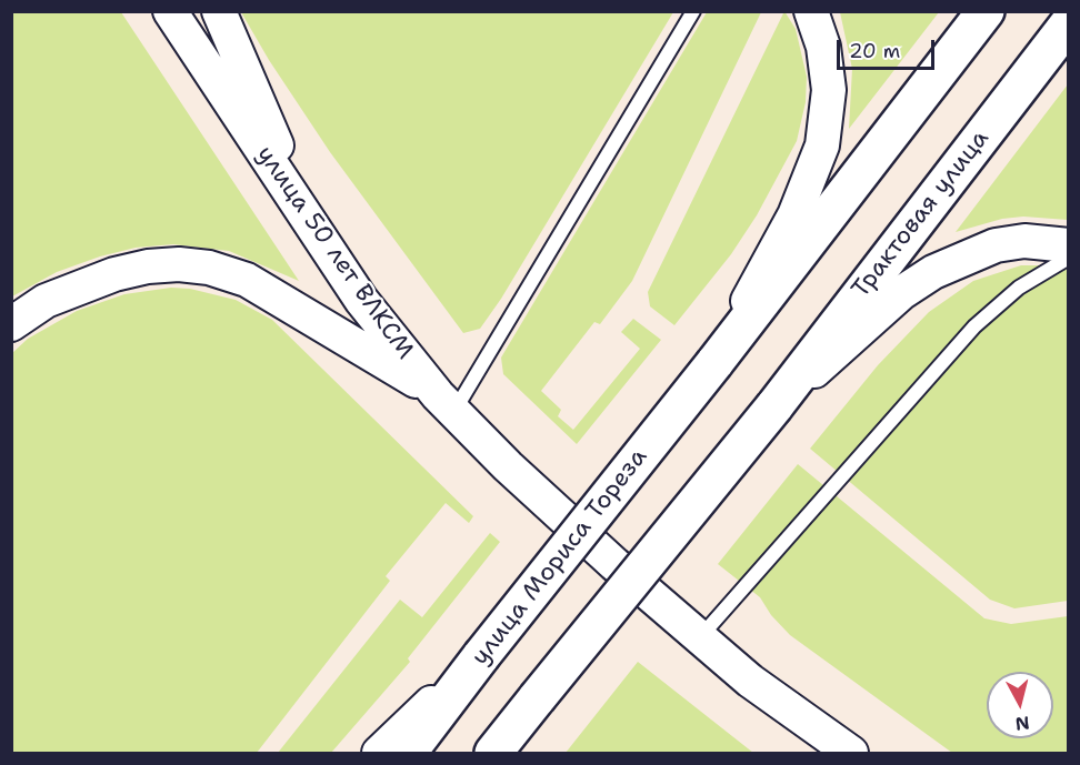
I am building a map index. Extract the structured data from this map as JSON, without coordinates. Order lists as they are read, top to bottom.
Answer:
{
  "streets": {
    "main road": ["Трактовая улица", "улица Мориса Тореза"],
    "street": ["улица 50 лет ВЛКСМ"]
  },
  "scale_bar": "20 m",
  "north": "bottom"
}
